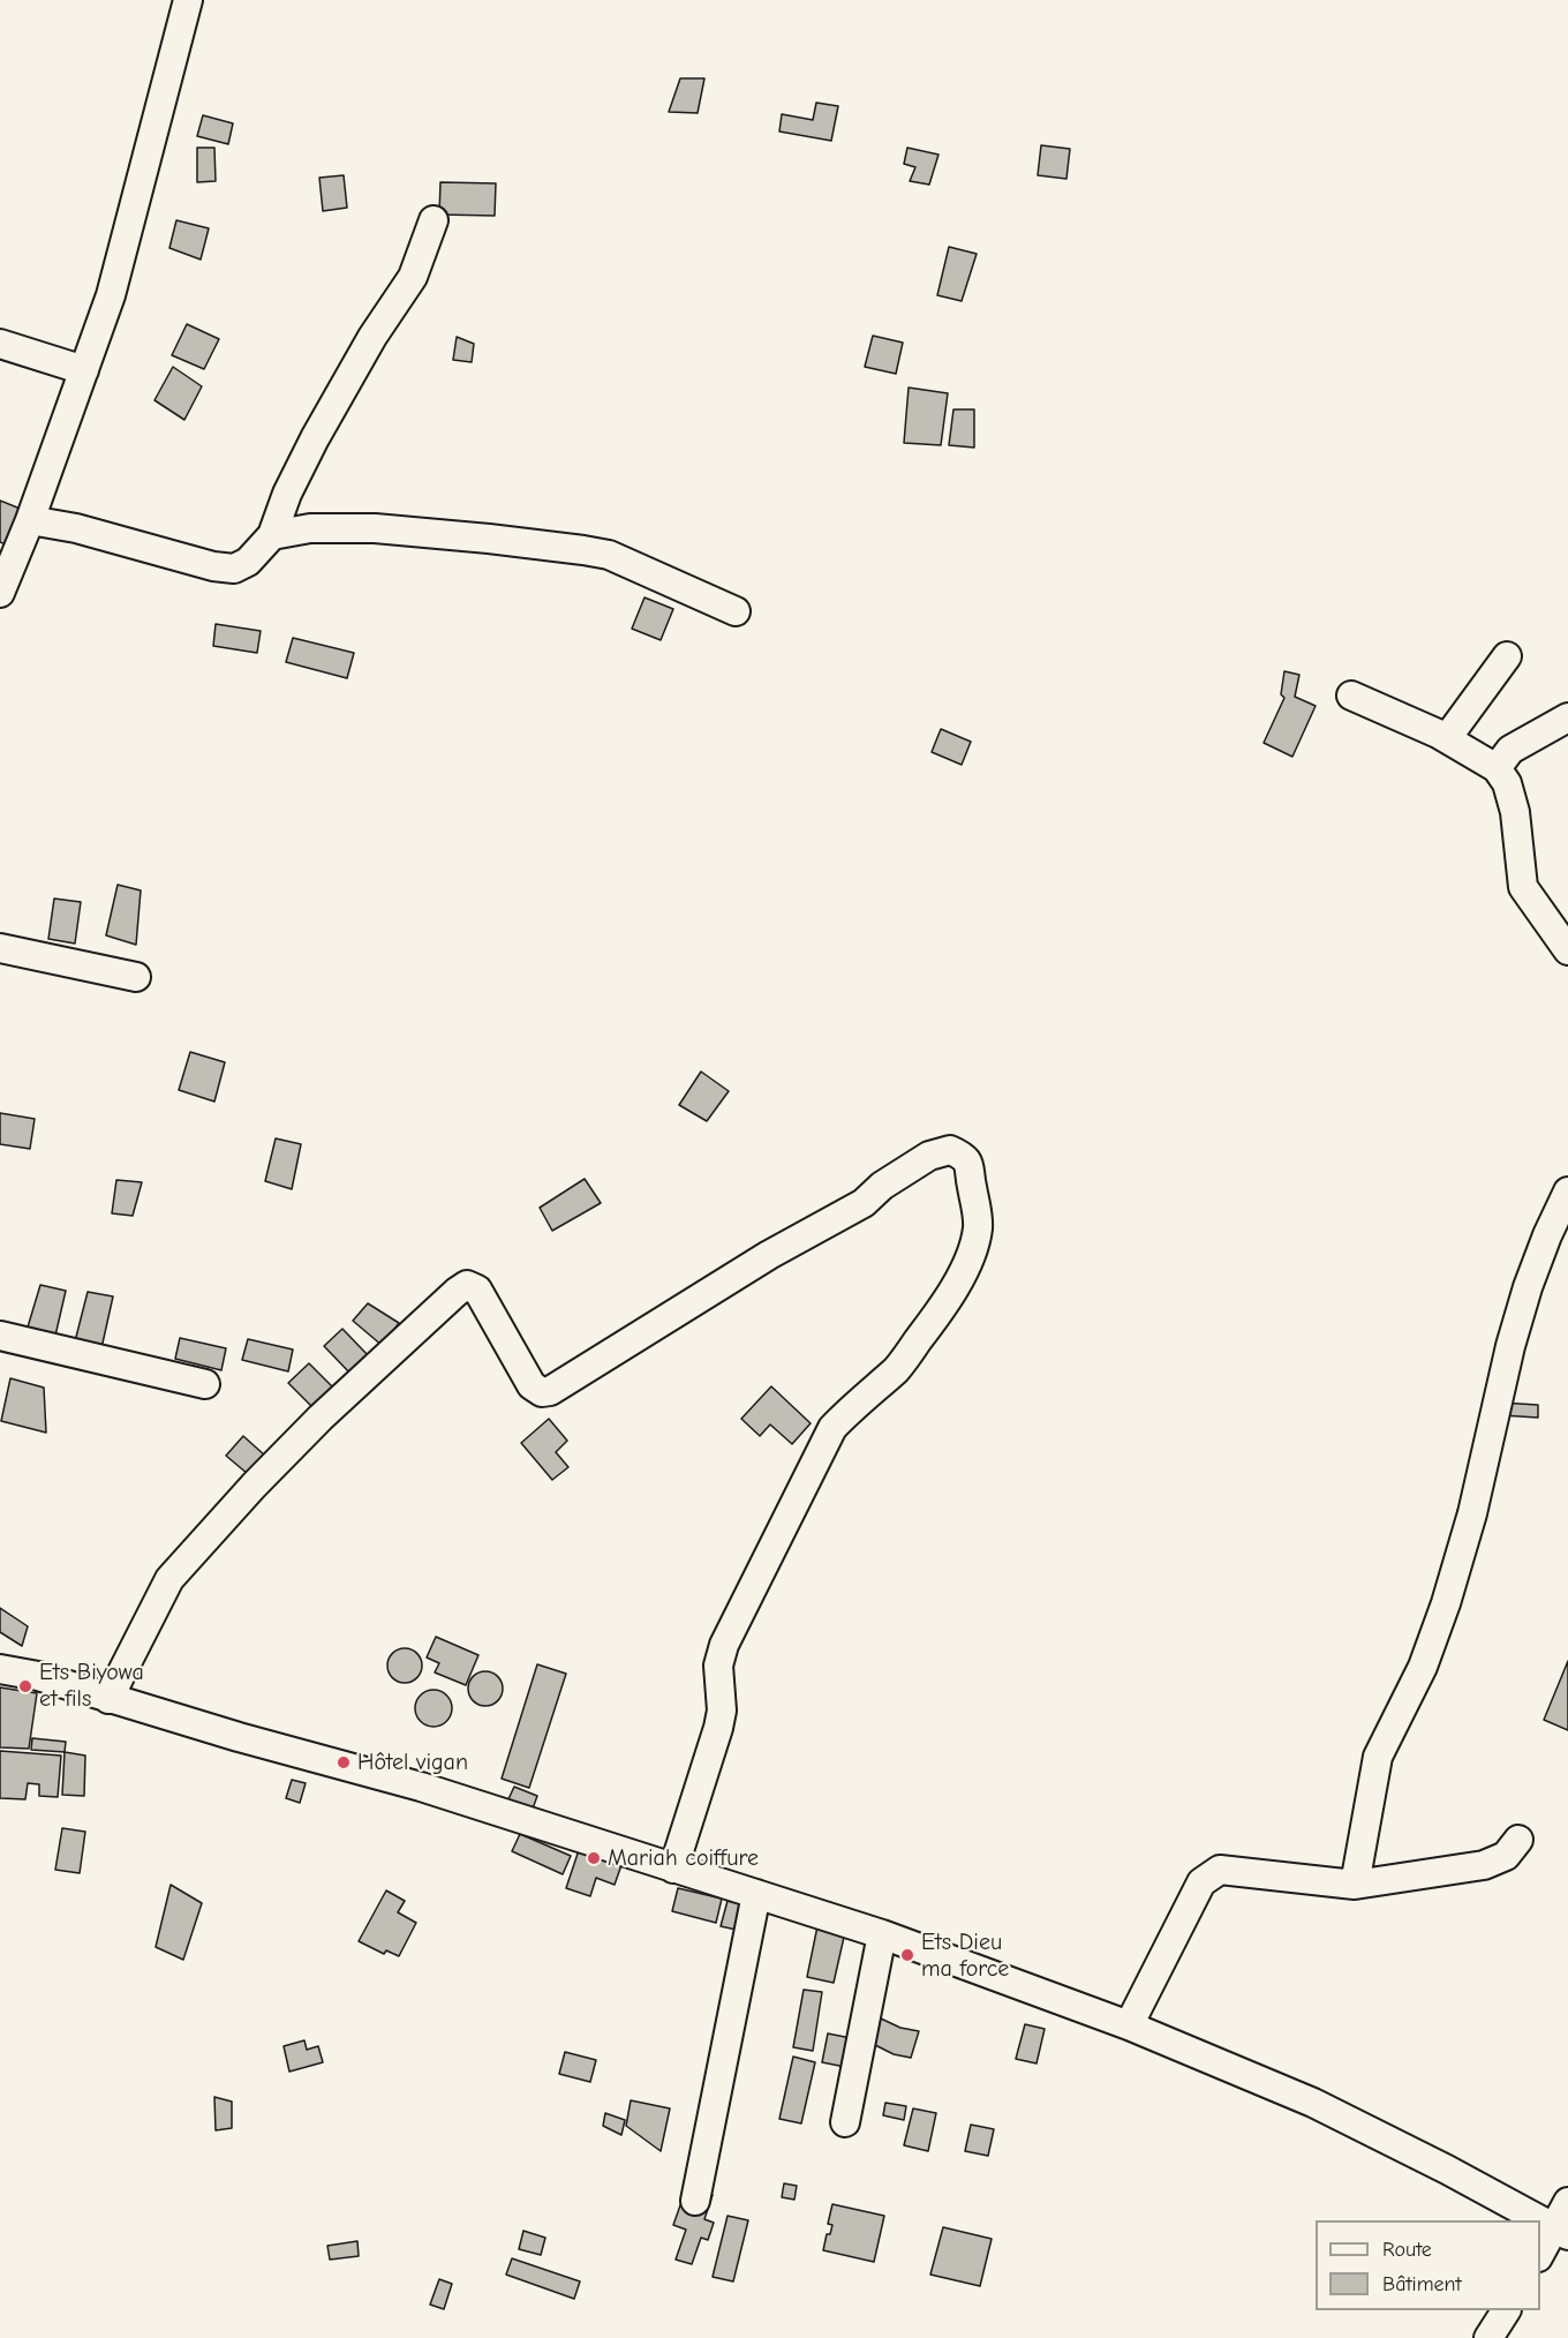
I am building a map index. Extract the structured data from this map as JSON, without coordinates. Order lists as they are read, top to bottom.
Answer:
{
  "places": [
    "Ets Biyowa et fils",
    "Hôtel vigan",
    "Mariah coiffure",
    "Ets Dieu ma force"
  ],
  "legend": ["Route", "Bâtiment"]
}
